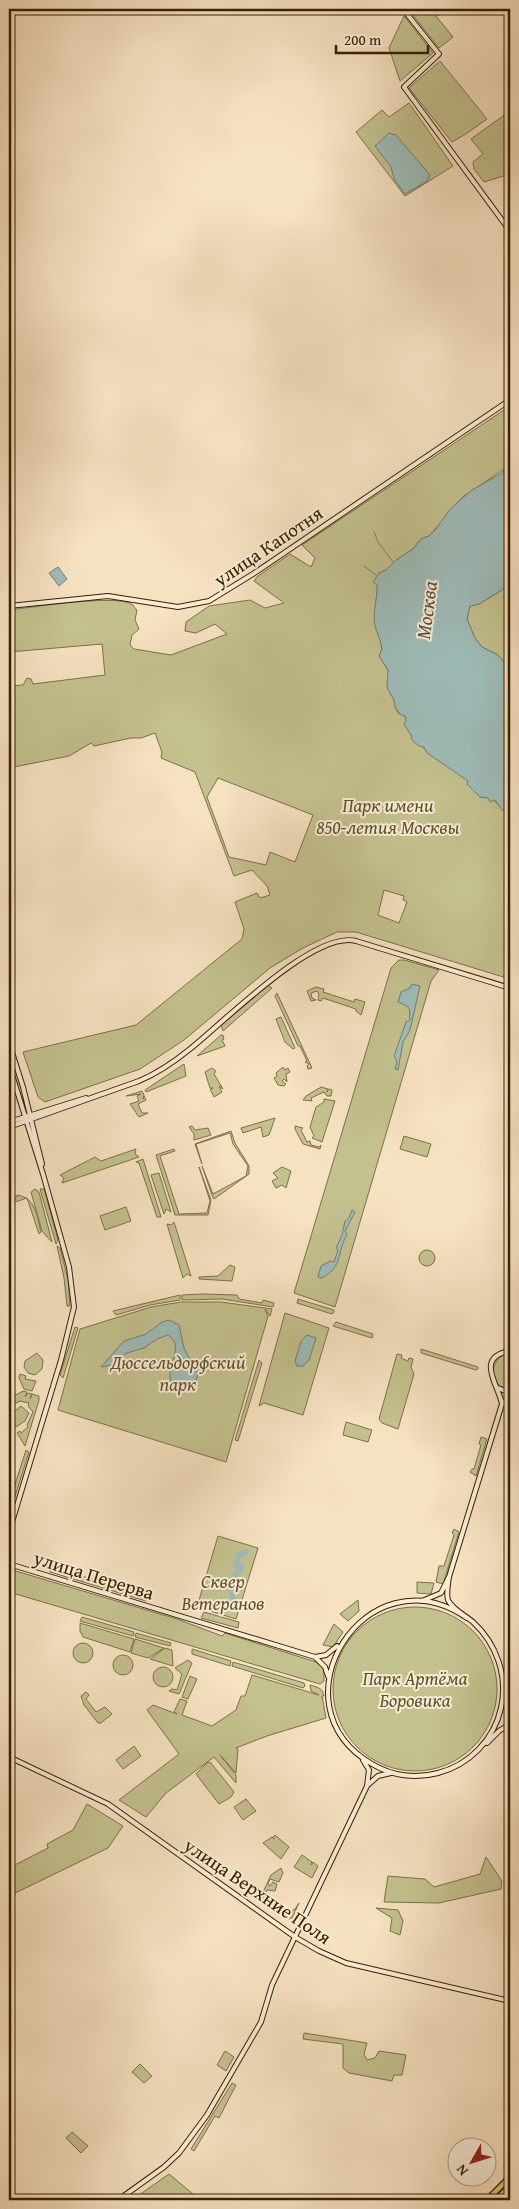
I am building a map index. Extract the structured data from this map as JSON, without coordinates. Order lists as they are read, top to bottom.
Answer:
{
  "streets": {
    "main road": ["улица Капотня", "улица Перерва", "улица Верхние Поля"]
  },
  "water": ["Москва"],
  "parks": [
    "Парк имени 850-летия Москвы",
    "Дюссельдорфский парк",
    "Сквер Ветеранов",
    "Парк Артёма Боровика"
  ],
  "scale_bar": "200 m",
  "north": "bottom left"
}
